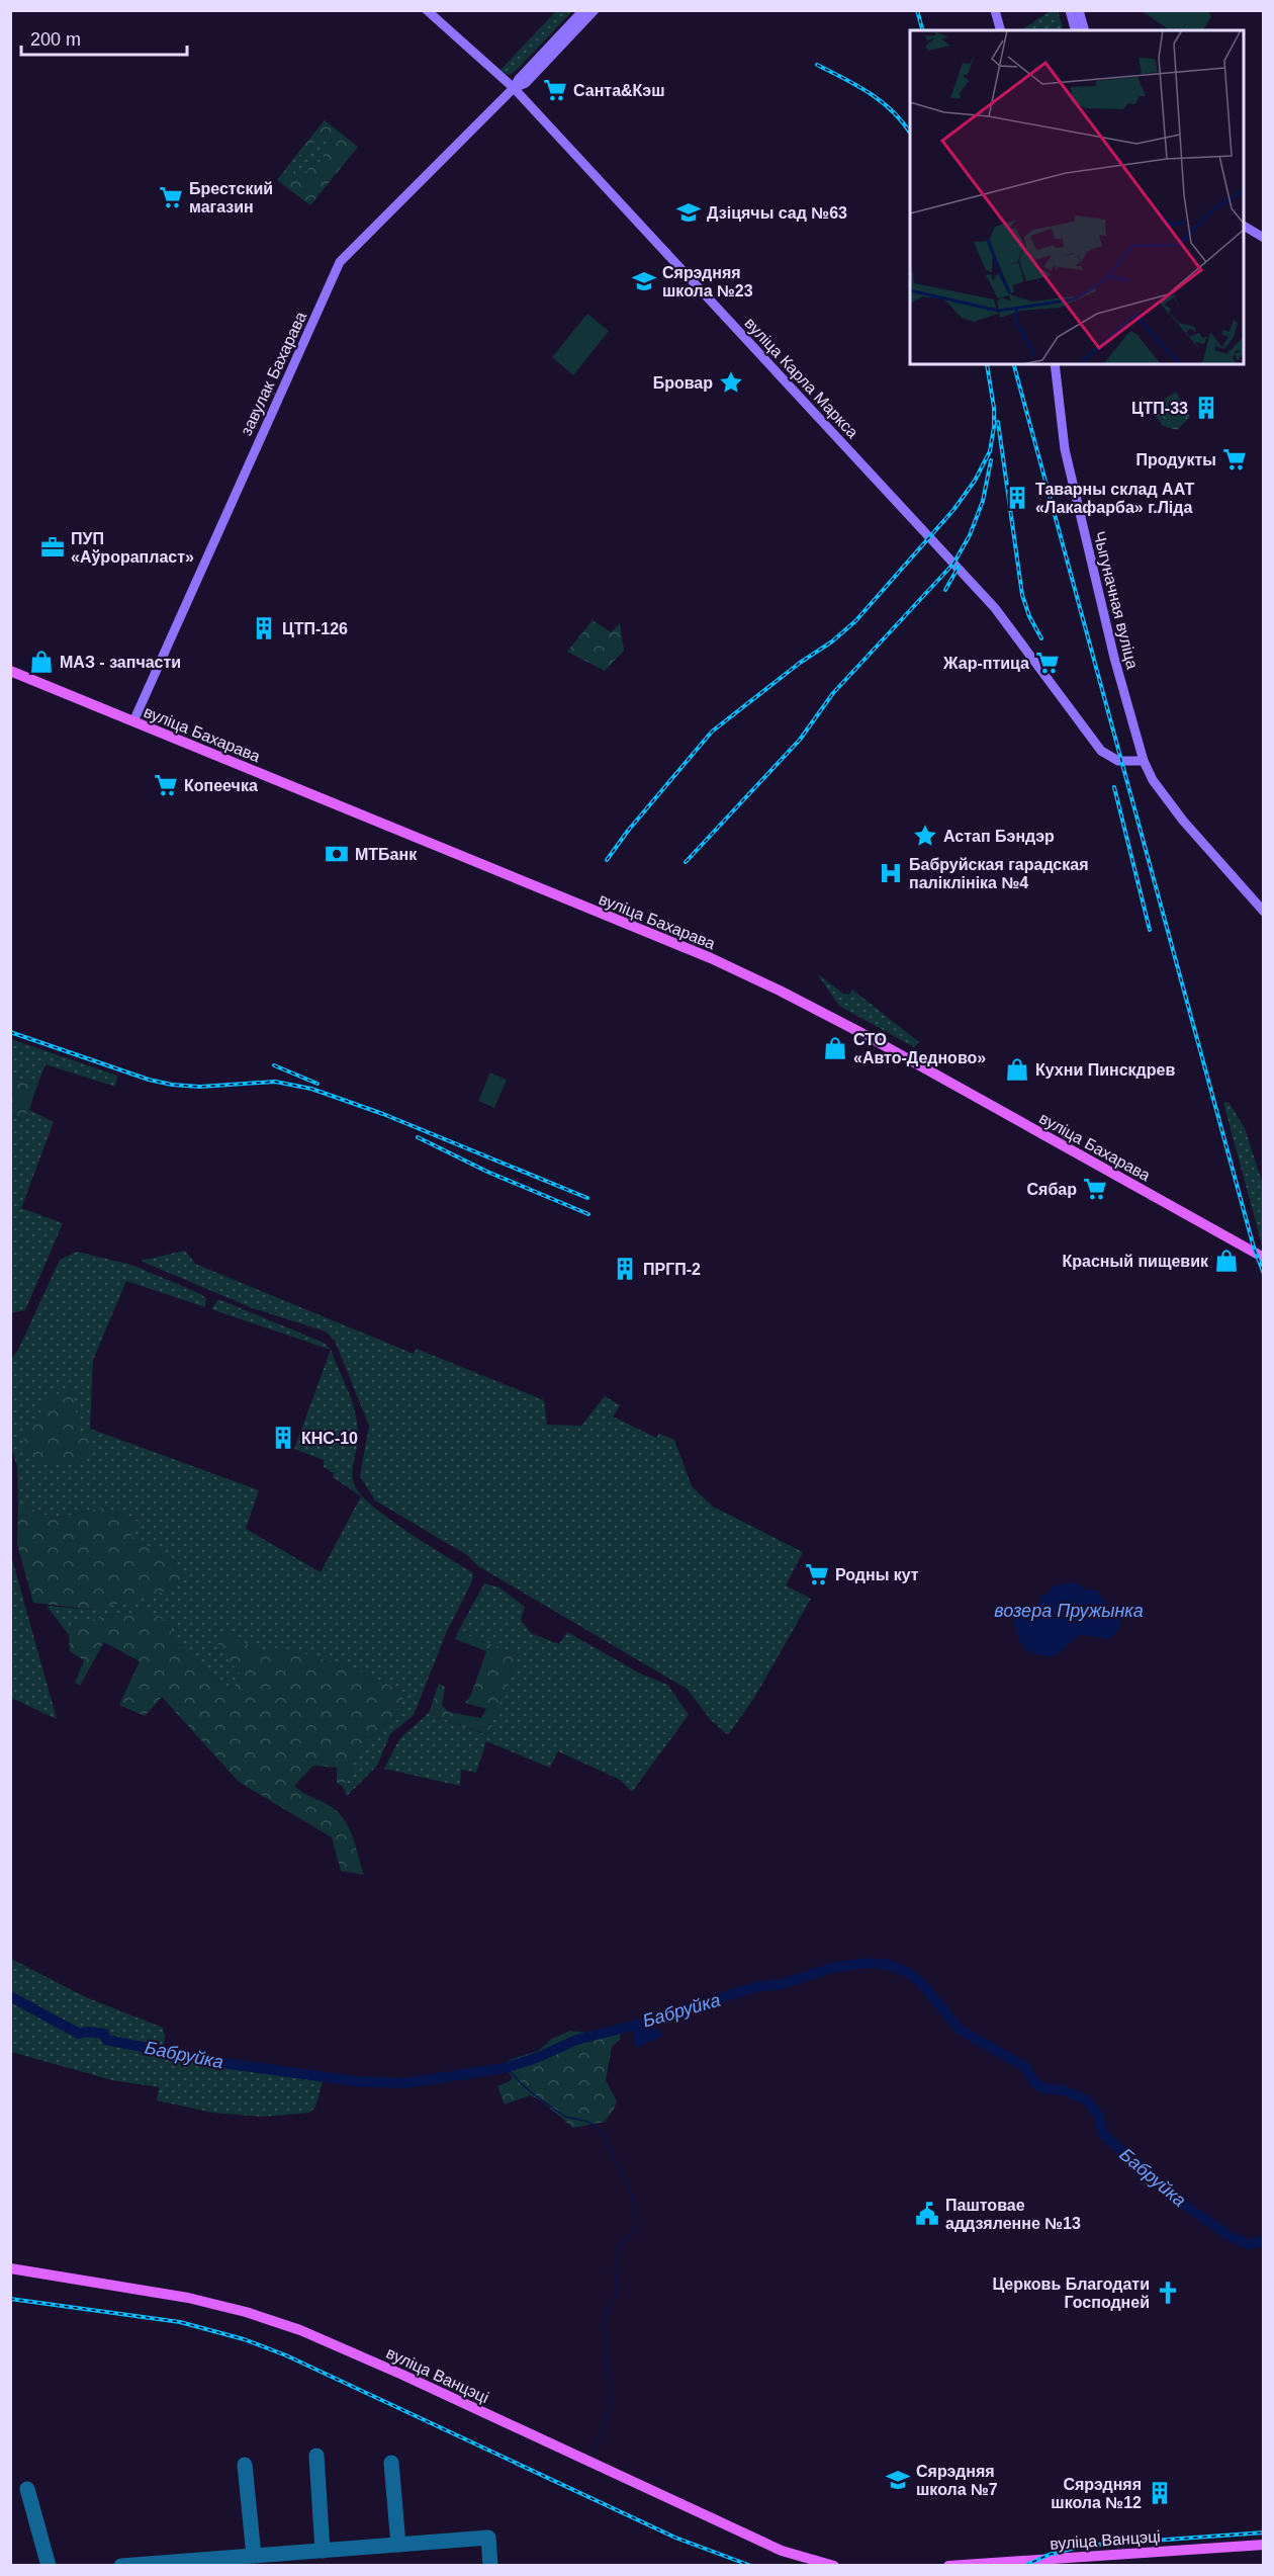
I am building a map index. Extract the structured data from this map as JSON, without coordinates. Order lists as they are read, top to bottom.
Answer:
{
  "streets": {
    "main road": [
      "завулак Бахарава",
      "вуліца Карла Маркса",
      "Чыгуначная вуліца",
      "вуліца Бахарава",
      "вуліца Ванцэці"
    ]
  },
  "crossings": [
    ["завулак Бахарава", "вуліца Карла Маркса"],
    ["завулак Бахарава", "вуліца Бахарава"],
    ["вуліца Карла Маркса", "Чыгуначная вуліца"]
  ],
  "water": ["возера Пружынка", "Бабруйка"],
  "places": {
    "supermarket": [
      "Санта&Кэш",
      "Брестский магазин",
      "Продукты",
      "Жар-птица",
      "Копеечка",
      "Сябар",
      "Родны кут"
    ],
    "school or university": ["Дзіцячы сад №63", "Сярэдняя школа №23", "Сярэдняя школа №7"],
    "place": ["Бровар", "Астап Бэндэр"],
    "building": [
      "ЦТП-33",
      "Таварны склад ААТ «Лакафарба» г.Ліда",
      "ЦТП-126",
      "ПРГП-2",
      "КНС-10",
      "Сярэдняя школа №12"
    ],
    "office": ["ПУП «Аўрорапласт»"],
    "shop": [
      "МАЗ - запчасти",
      "СТО «Авто-Дедново»",
      "Кухни Пинскдрев",
      "Красный пищевик"
    ],
    "bank": ["МТБанк"],
    "hospital": ["Бабруйская гарадская паліклініка №4"],
    "public building": ["Паштовае аддзяленне №13"],
    "church": ["Церковь Благодати Господней"]
  },
  "scale_bar": "200 m"
}
